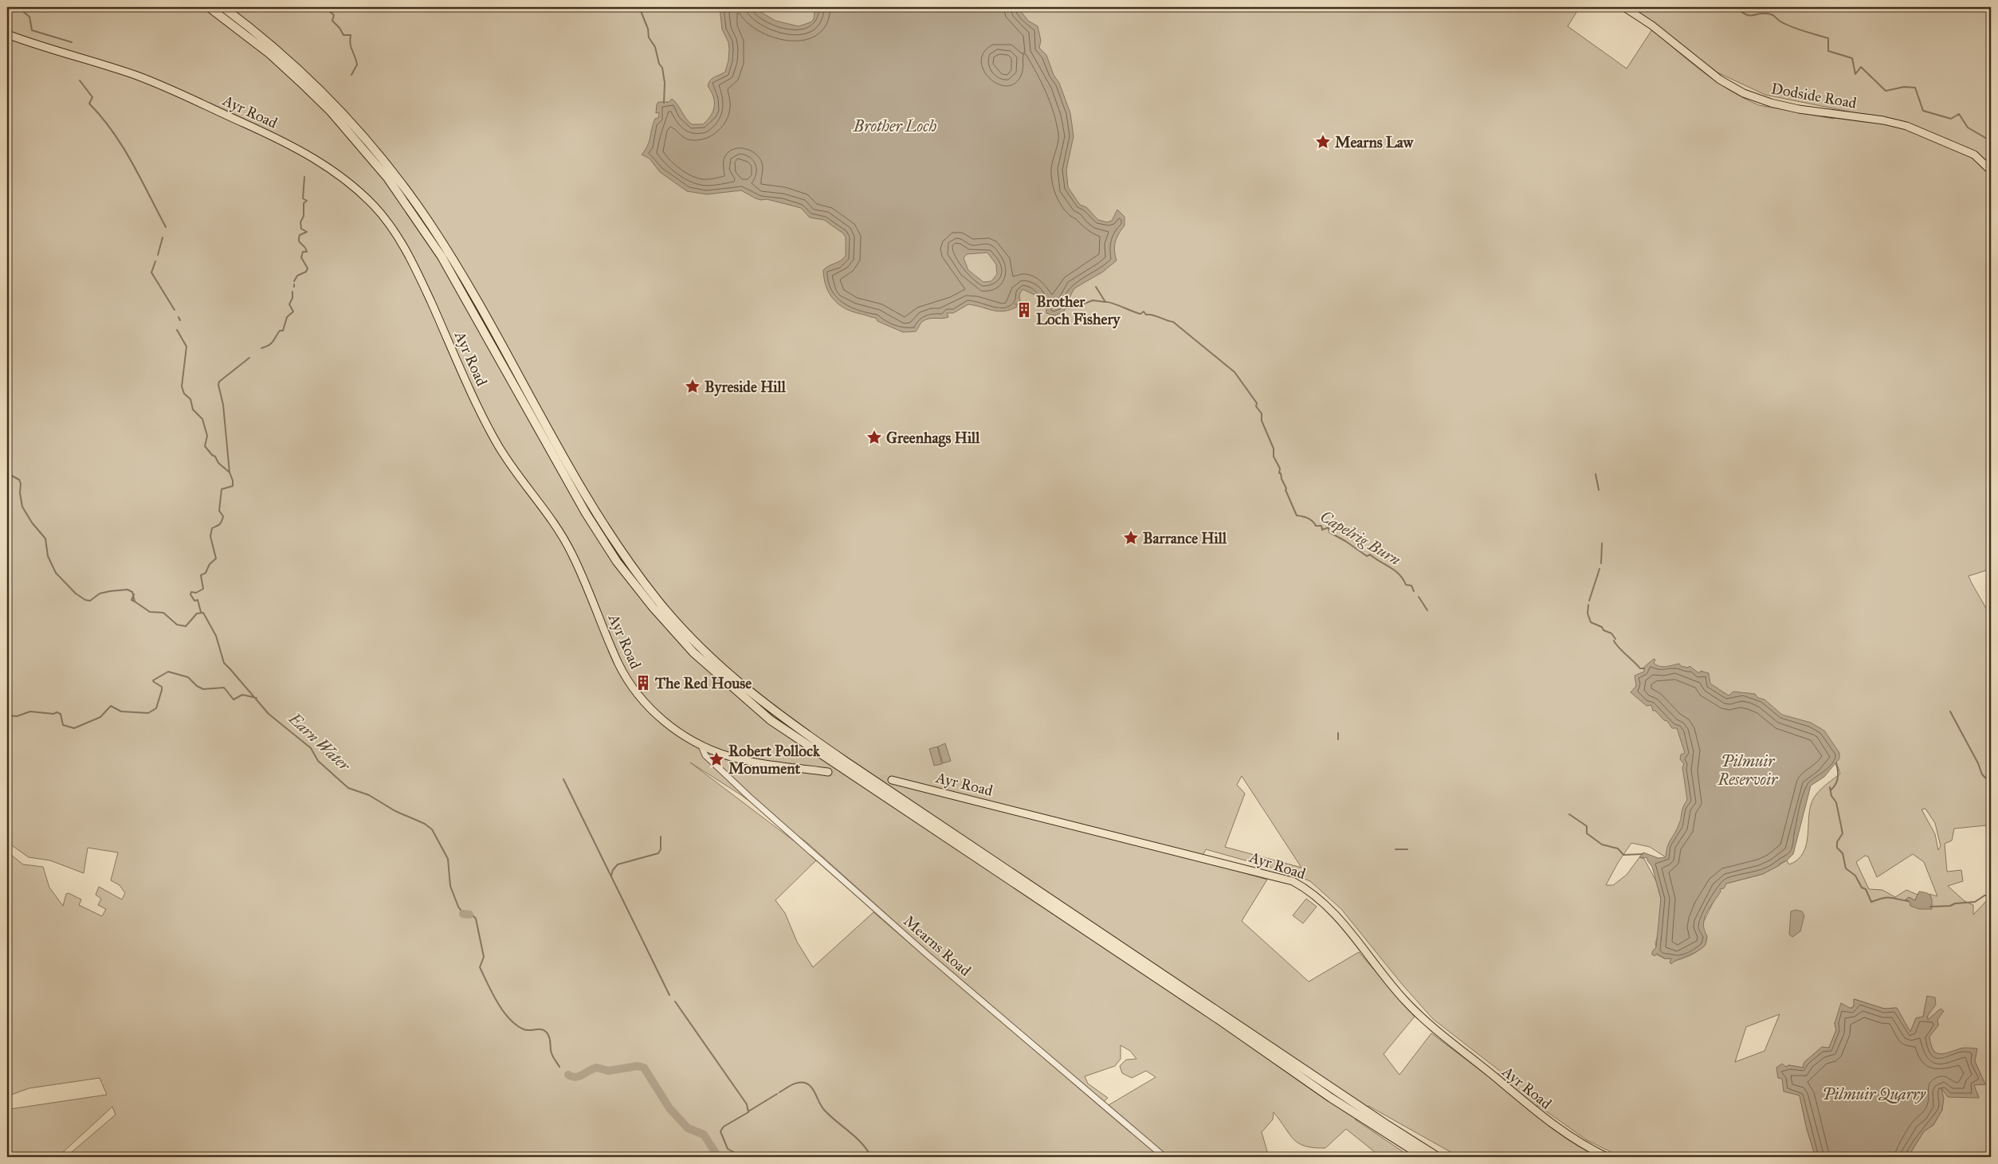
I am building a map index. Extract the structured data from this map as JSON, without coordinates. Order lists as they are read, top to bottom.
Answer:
{
  "streets": {
    "main road": ["Dodside Road", "Ayr Road"],
    "street": ["Mearns Road"]
  },
  "crossings": [
    ["Ayr Road", "Mearns Road"]
  ],
  "water": [
    "Brother Loch",
    "Capelrig Burn",
    "Earn Water",
    "Pilmuir Reservoir",
    "Pilmuir Quarry"
  ],
  "places": {
    "place": [
      "Mearns Law",
      "Byreside Hill",
      "Greenhags Hill",
      "Barrance Hill",
      "Robert Pollock Monument"
    ],
    "building": ["Brother Loch Fishery", "The Red House"]
  }
}
